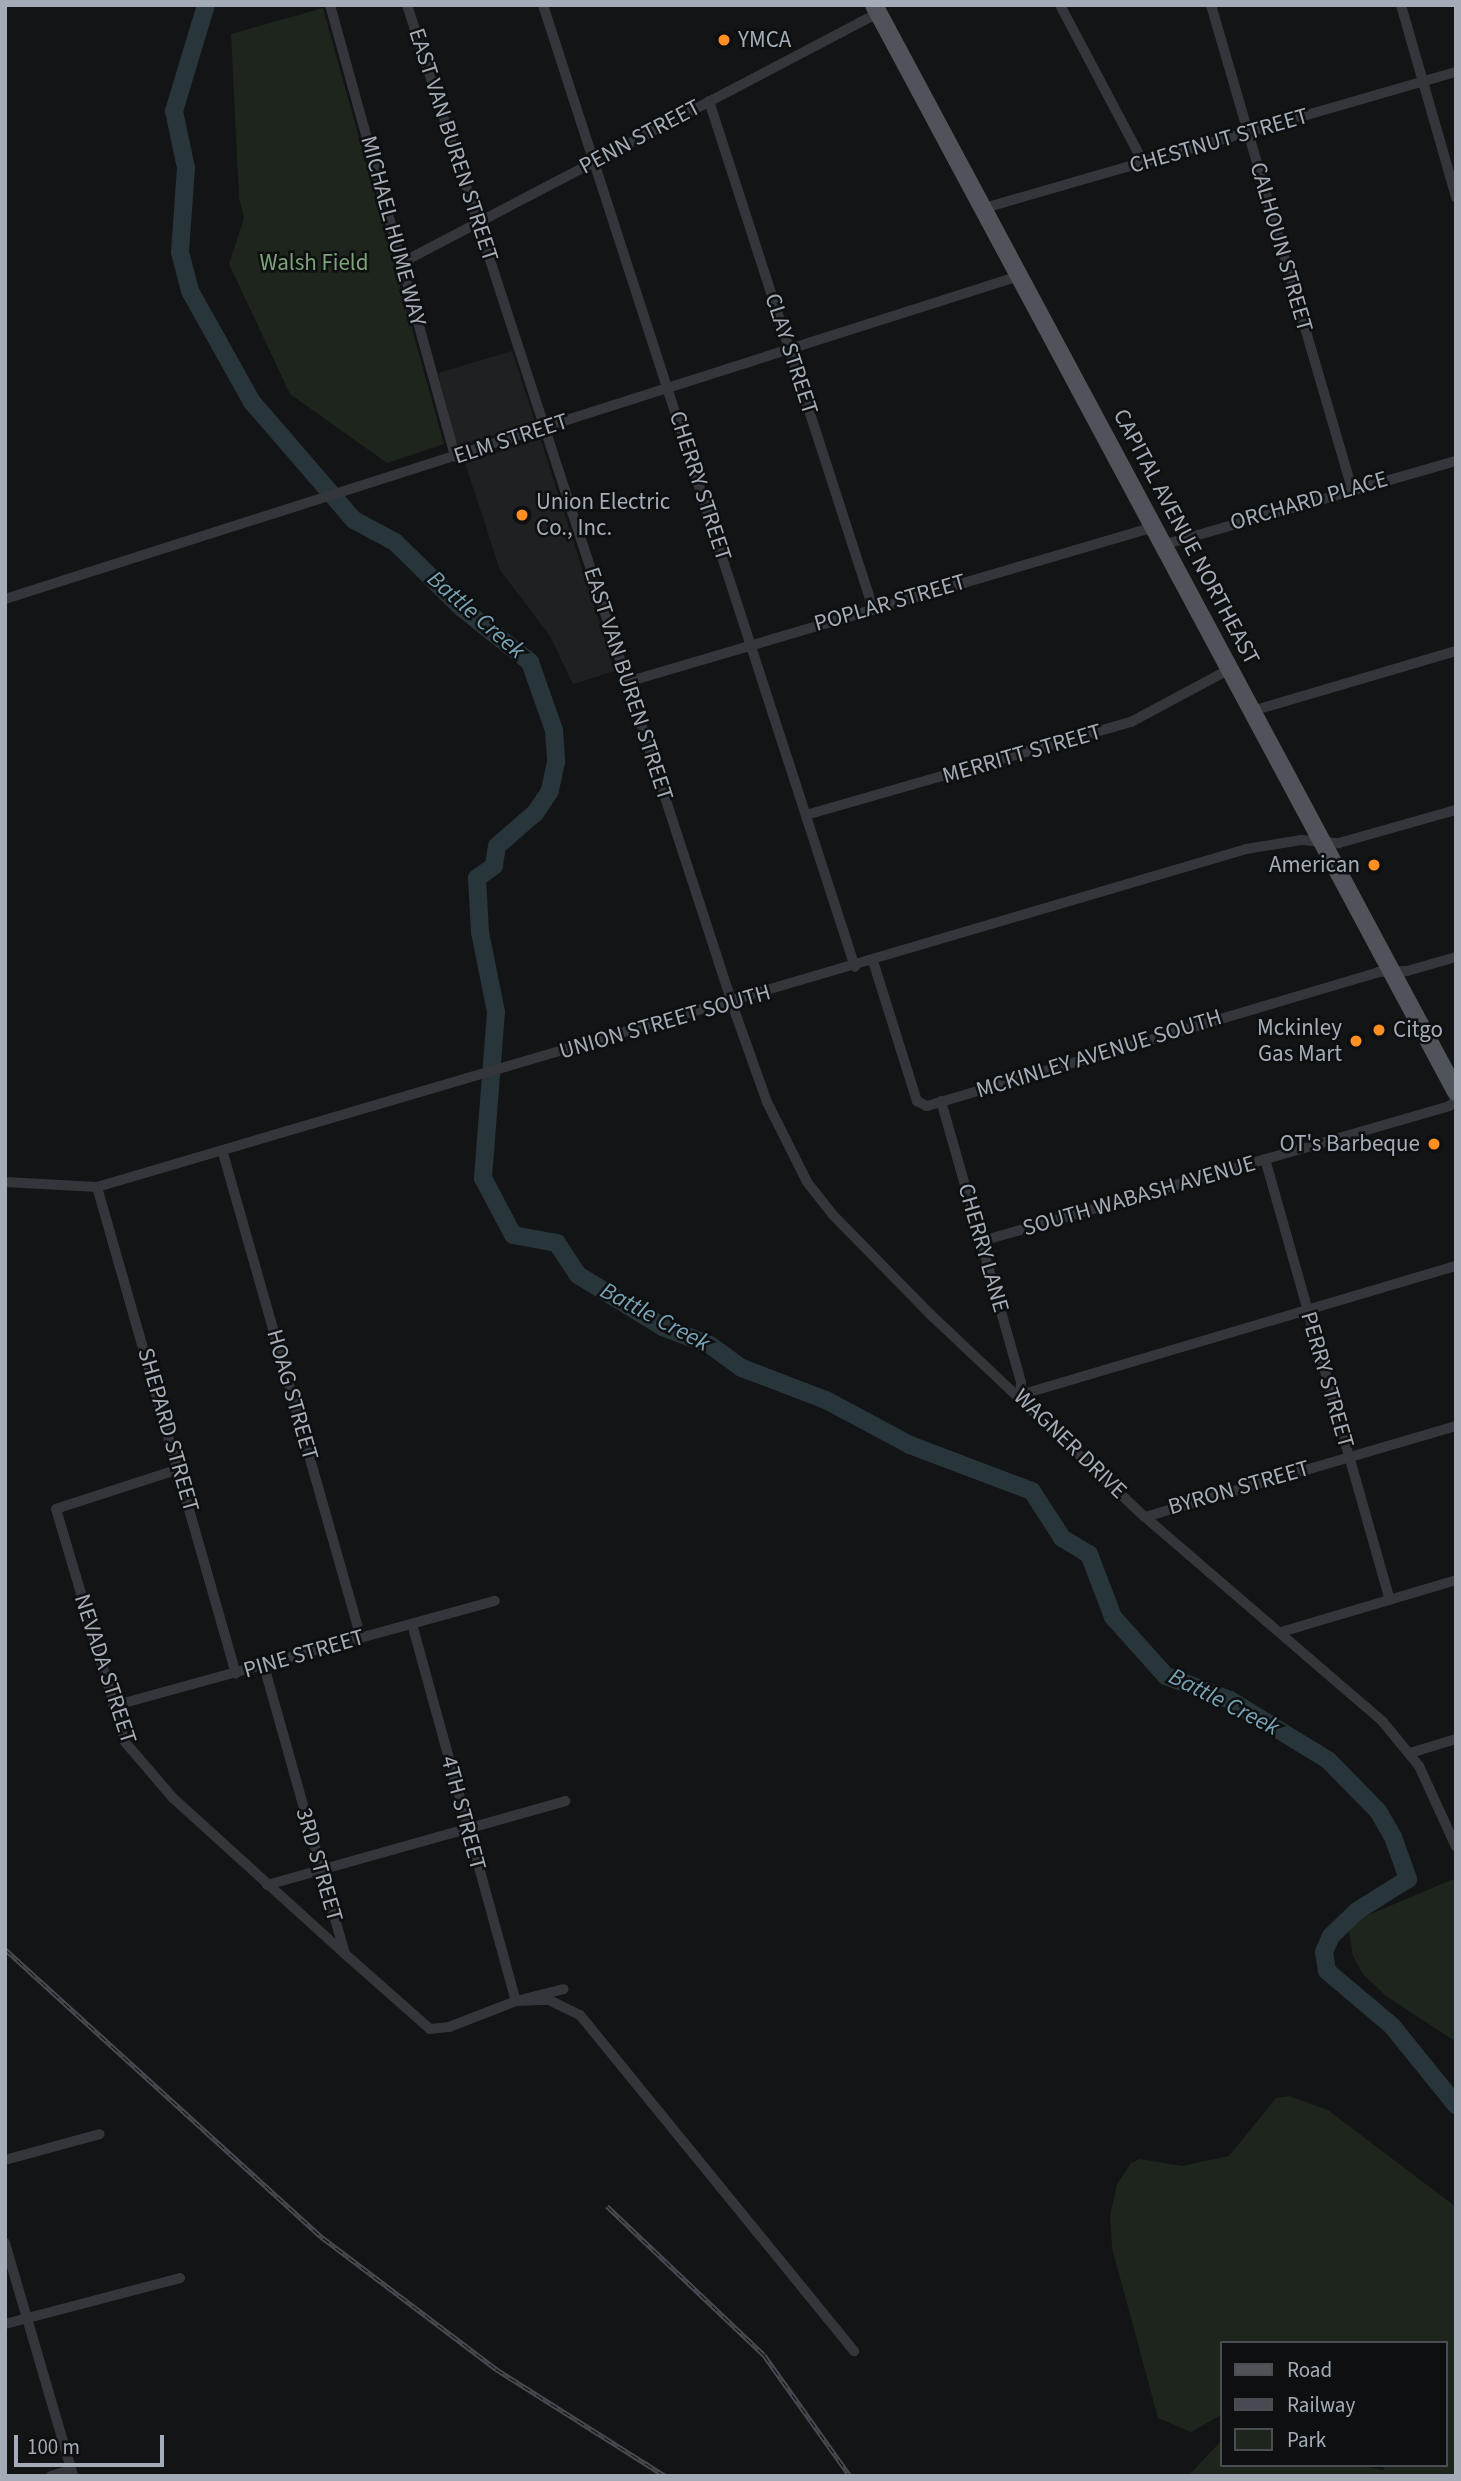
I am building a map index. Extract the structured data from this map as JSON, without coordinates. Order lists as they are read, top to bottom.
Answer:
{
  "streets": {
    "main road": ["CAPITAL AVENUE NORTHEAST"],
    "street": [
      "PENN STREET",
      "CHESTNUT STREET",
      "EAST VAN BUREN STREET",
      "MICHAEL HUME WAY",
      "CALHOUN STREET",
      "CLAY STREET",
      "ELM STREET",
      "CHERRY STREET",
      "ORCHARD PLACE",
      "POPLAR STREET",
      "MERRITT STREET",
      "UNION STREET SOUTH",
      "MCKINLEY AVENUE SOUTH",
      "SOUTH WABASH AVENUE",
      "CHERRY LANE",
      "PERRY STREET",
      "HOAG STREET",
      "SHEPARD STREET",
      "WAGNER DRIVE",
      "BYRON STREET",
      "PINE STREET",
      "NEVADA STREET",
      "4TH STREET",
      "3RD STREET"
    ]
  },
  "crossings": [
    ["PENN STREET", "EAST VAN BUREN STREET"],
    ["PENN STREET", "MICHAEL HUME WAY"],
    ["PENN STREET", "CLAY STREET"],
    ["PENN STREET", "CHERRY STREET"],
    ["PENN STREET", "CAPITAL AVENUE NORTHEAST"],
    ["CHESTNUT STREET", "CALHOUN STREET"],
    ["CHESTNUT STREET", "CAPITAL AVENUE NORTHEAST"],
    ["EAST VAN BUREN STREET", "ELM STREET"],
    ["EAST VAN BUREN STREET", "POPLAR STREET"],
    ["EAST VAN BUREN STREET", "UNION STREET SOUTH"],
    ["EAST VAN BUREN STREET", "WAGNER DRIVE"],
    ["MICHAEL HUME WAY", "ELM STREET"],
    ["CALHOUN STREET", "ORCHARD PLACE"],
    ["CLAY STREET", "ELM STREET"],
    ["CLAY STREET", "POPLAR STREET"],
    ["ELM STREET", "CHERRY STREET"],
    ["ELM STREET", "CAPITAL AVENUE NORTHEAST"],
    ["CHERRY STREET", "POPLAR STREET"],
    ["CHERRY STREET", "MERRITT STREET"],
    ["CHERRY STREET", "UNION STREET SOUTH"],
    ["ORCHARD PLACE", "CAPITAL AVENUE NORTHEAST"],
    ["CAPITAL AVENUE NORTHEAST", "POPLAR STREET"],
    ["CAPITAL AVENUE NORTHEAST", "MERRITT STREET"],
    ["CAPITAL AVENUE NORTHEAST", "UNION STREET SOUTH"],
    ["CAPITAL AVENUE NORTHEAST", "MCKINLEY AVENUE SOUTH"],
    ["UNION STREET SOUTH", "MCKINLEY AVENUE SOUTH"],
    ["UNION STREET SOUTH", "HOAG STREET"],
    ["UNION STREET SOUTH", "SHEPARD STREET"],
    ["UNION STREET SOUTH", "WAGNER DRIVE"],
    ["MCKINLEY AVENUE SOUTH", "CHERRY LANE"],
    ["SOUTH WABASH AVENUE", "CHERRY LANE"],
    ["SOUTH WABASH AVENUE", "PERRY STREET"],
    ["CHERRY LANE", "WAGNER DRIVE"],
    ["PERRY STREET", "BYRON STREET"],
    ["HOAG STREET", "PINE STREET"],
    ["SHEPARD STREET", "PINE STREET"],
    ["SHEPARD STREET", "NEVADA STREET"],
    ["WAGNER DRIVE", "BYRON STREET"],
    ["PINE STREET", "NEVADA STREET"],
    ["PINE STREET", "4TH STREET"],
    ["PINE STREET", "3RD STREET"],
    ["NEVADA STREET", "3RD STREET"]
  ],
  "water": ["Battle Creek"],
  "parks": ["Walsh Field"],
  "places": [
    "YMCA",
    "Union Electric Co., Inc.",
    "American",
    "Citgo",
    "Mckinley Gas Mart",
    "OT's Barbeque"
  ],
  "legend": ["Road", "Railway", "Park"],
  "scale_bar": "100 m"
}
